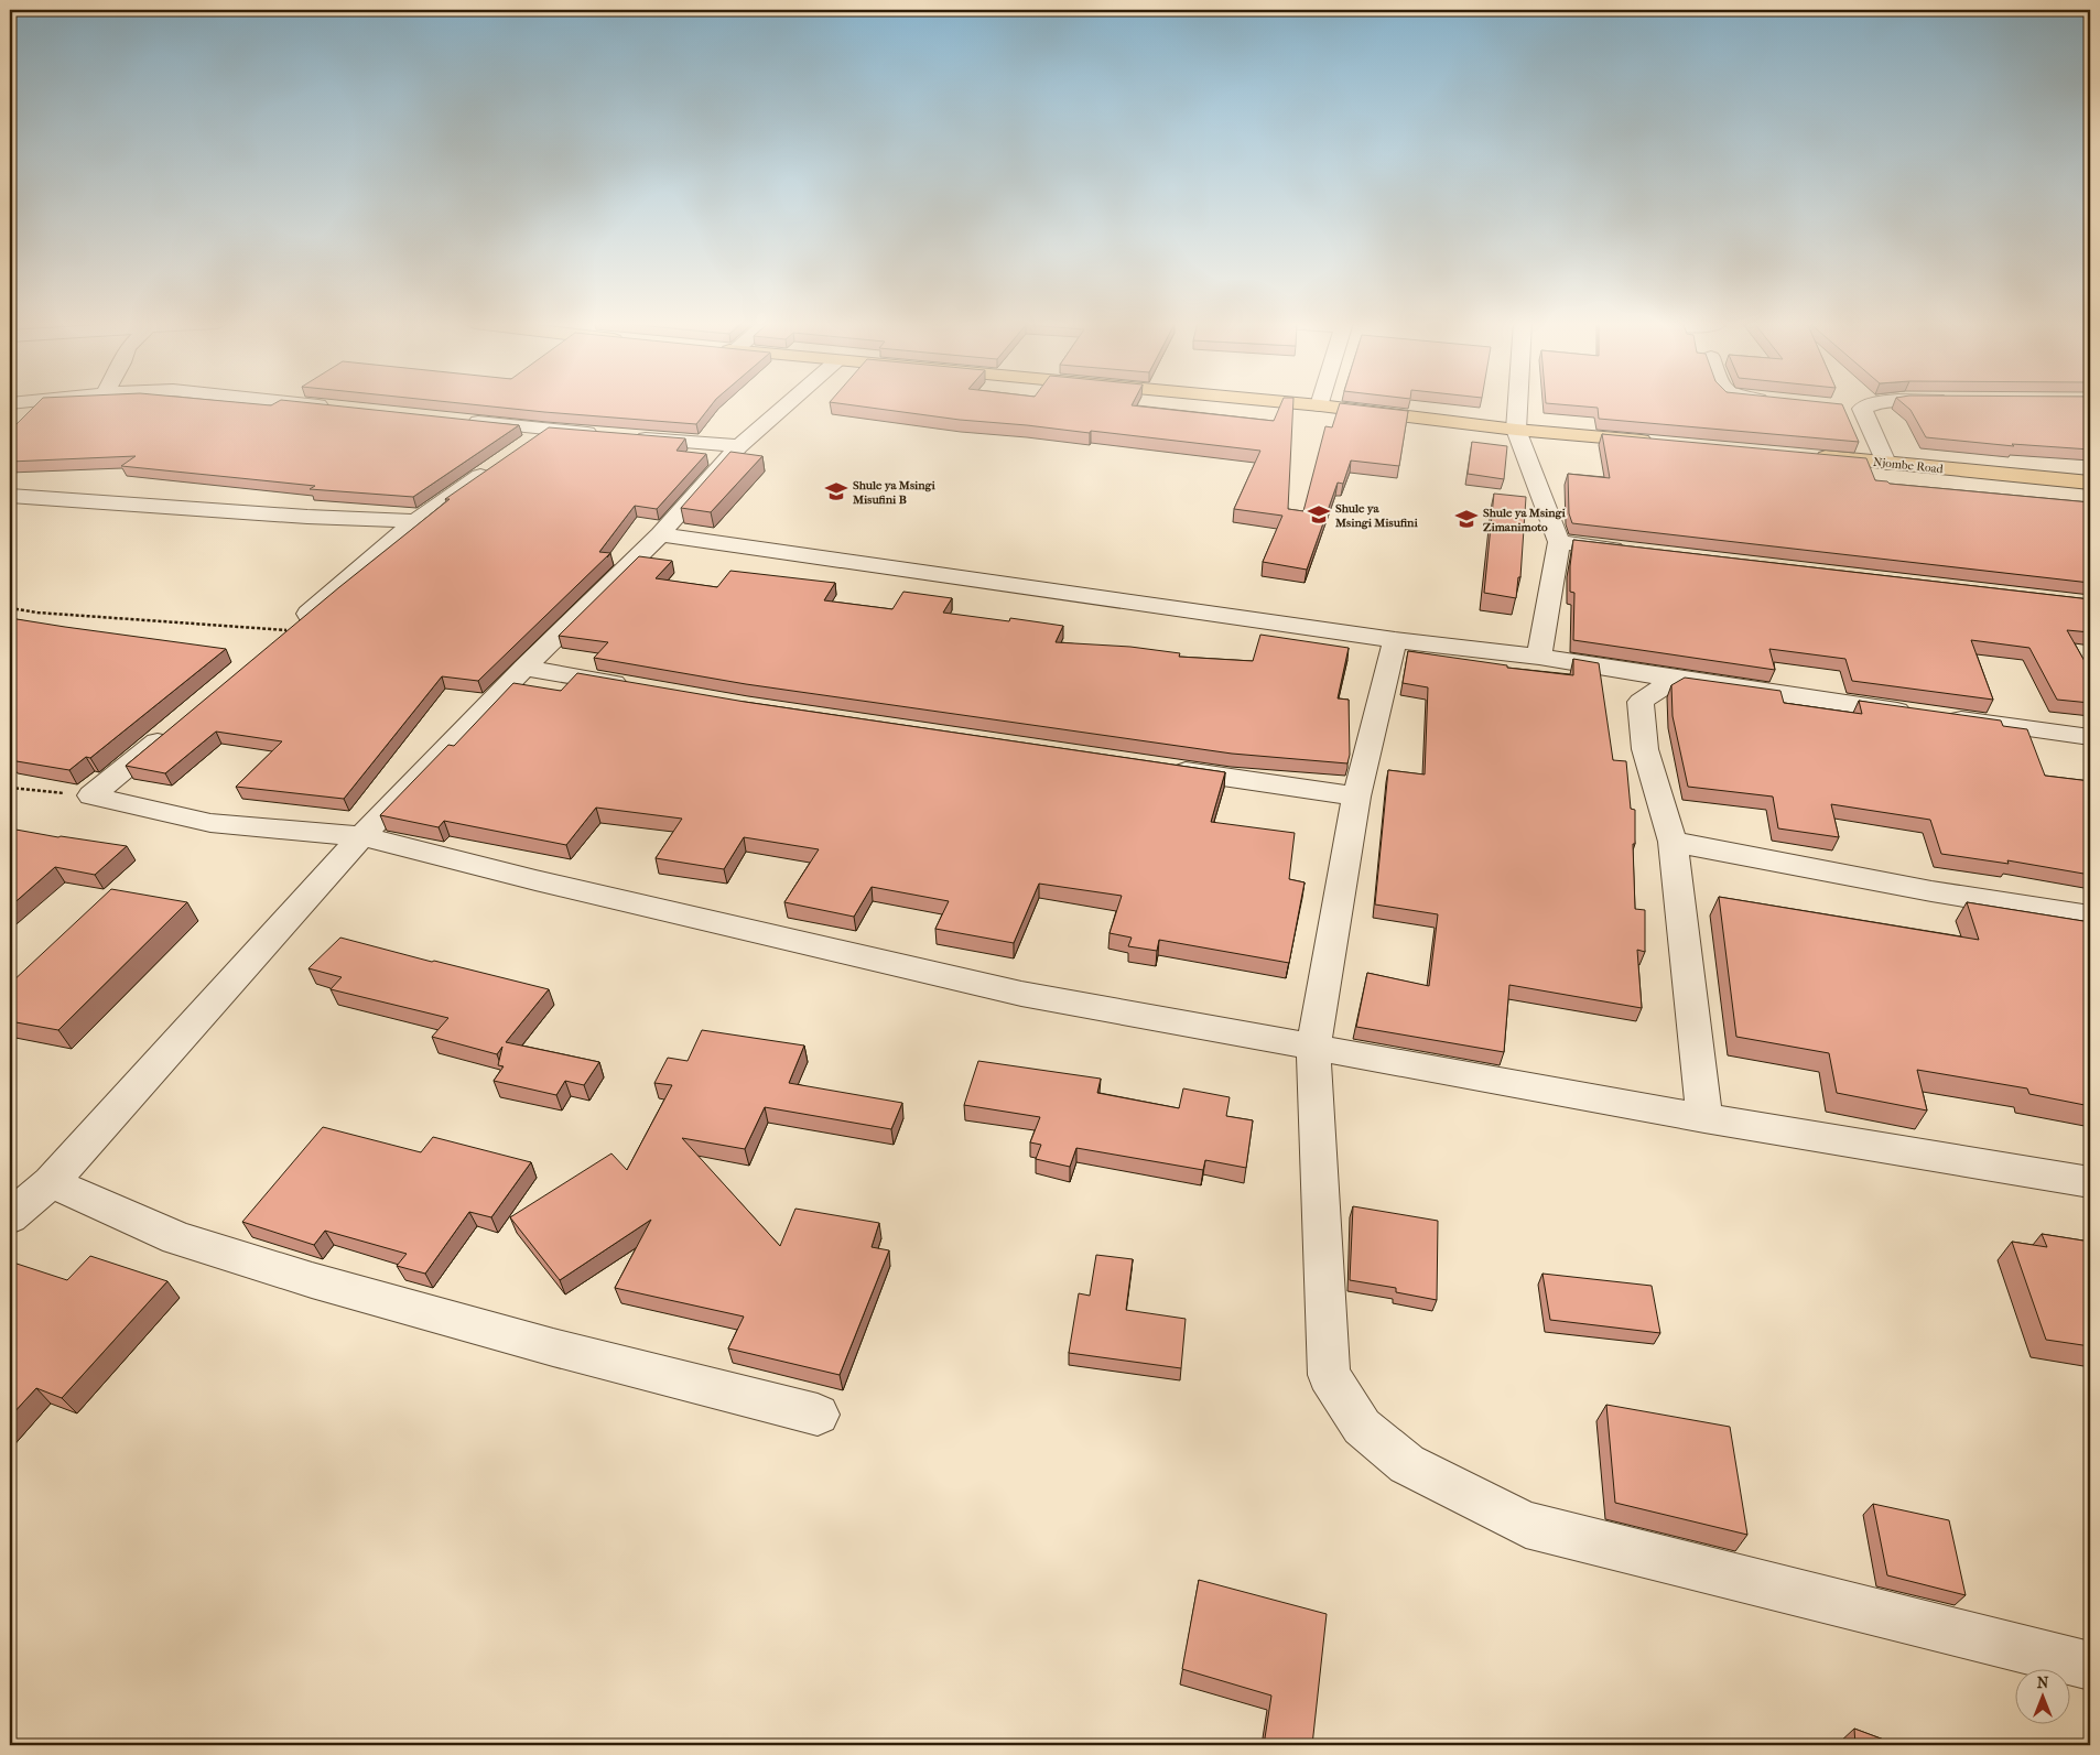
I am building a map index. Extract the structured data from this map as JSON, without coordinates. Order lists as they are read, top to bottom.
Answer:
{
  "streets": {
    "highway": ["Njombe Road"]
  },
  "places": {
    "school or university": ["Shule ya Msingi Misufini B", "Shule ya Msingi Misufini", "Shule ya Msingi Zimanimoto"]
  },
  "north": "top"
}
